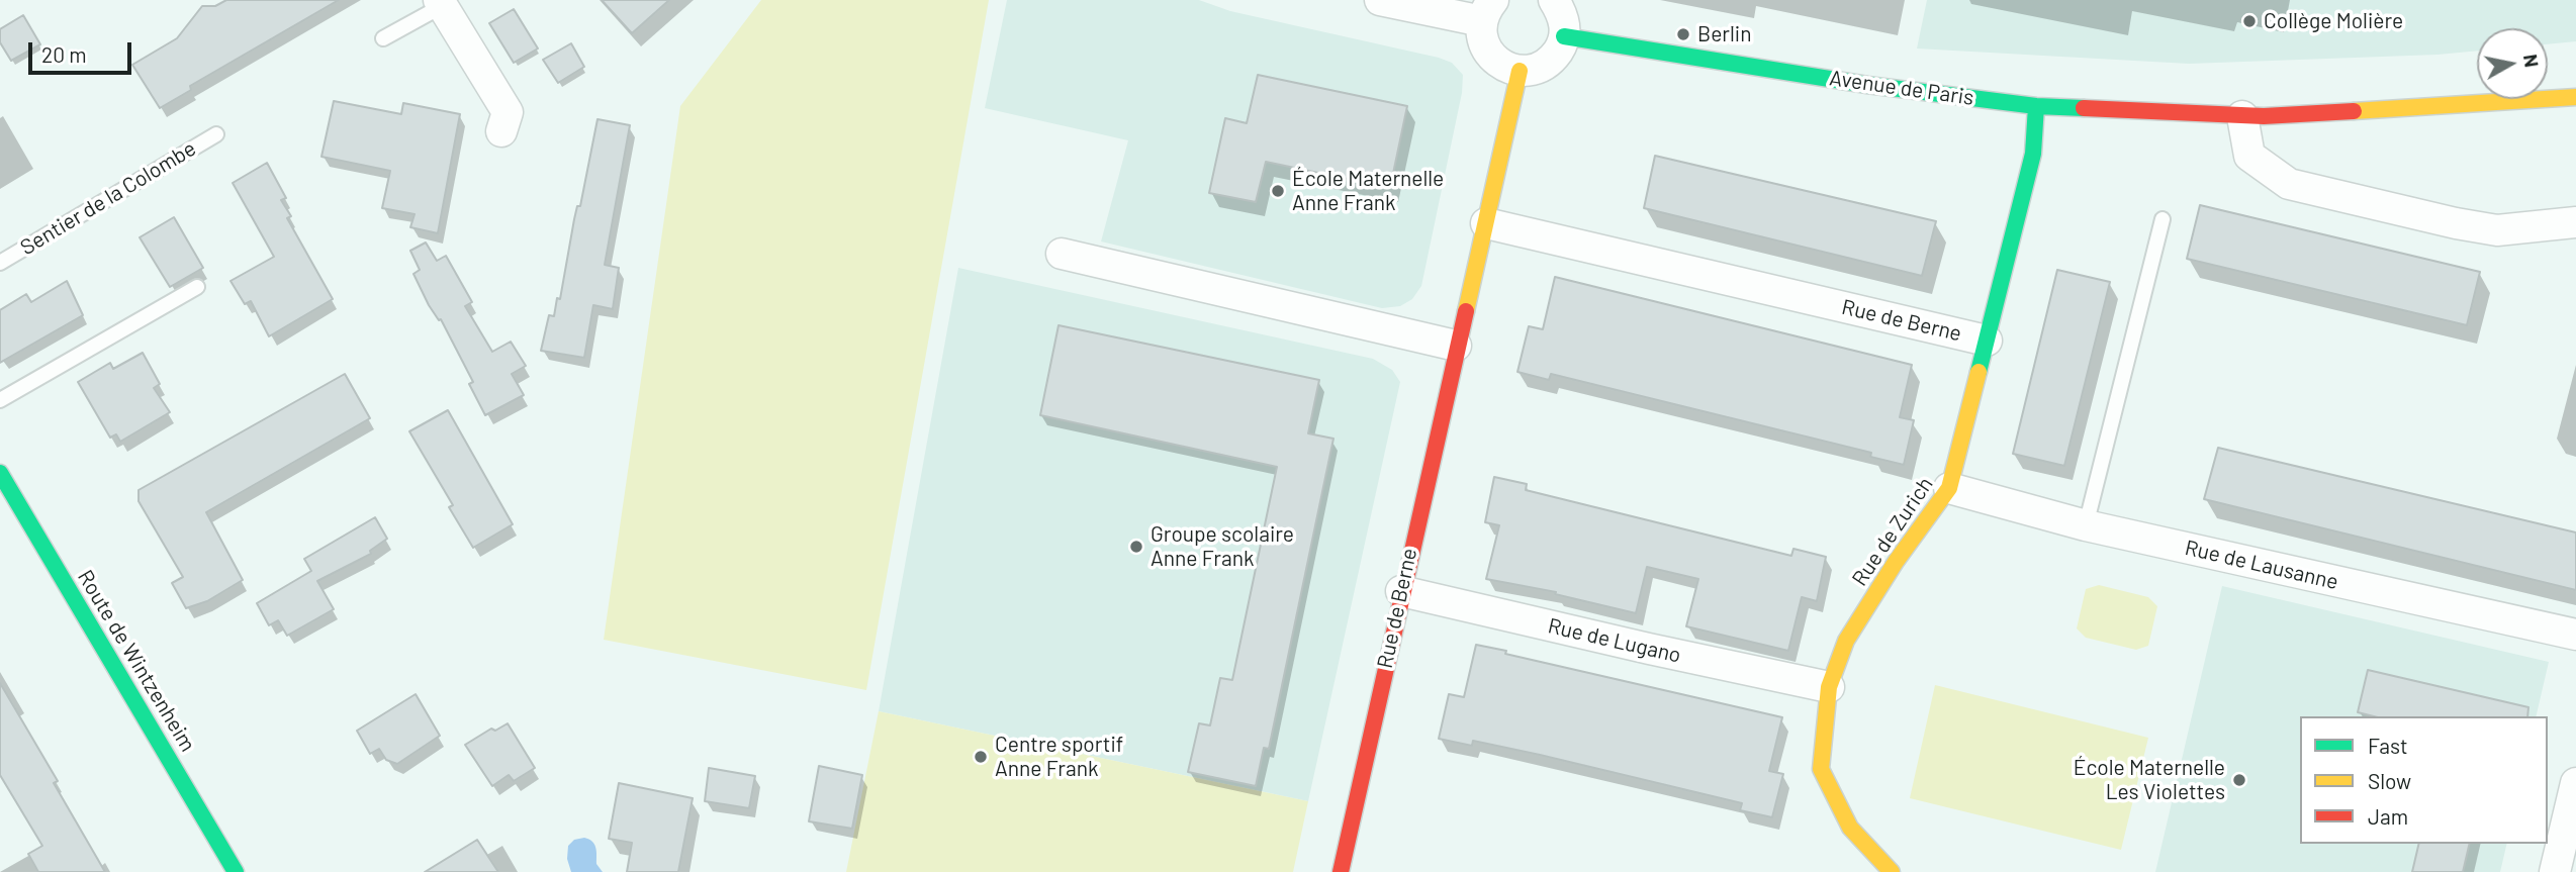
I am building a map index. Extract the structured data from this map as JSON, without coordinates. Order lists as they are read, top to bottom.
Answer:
{
  "streets": {
    "street": [
      "Avenue de Paris",
      "Rue de Berne",
      "Rue de Zurich",
      "Rue de Lausanne",
      "Rue de Lugano",
      "Route de Wintzenheim"
    ],
    "lane": ["Sentier de la Colombe"]
  },
  "crossings": [
    ["Avenue de Paris", "Rue de Zurich"],
    ["Rue de Berne", "Rue de Zurich"],
    ["Rue de Berne", "Rue de Lugano"],
    ["Rue de Zurich", "Rue de Lausanne"],
    ["Rue de Zurich", "Rue de Lugano"]
  ],
  "places": [
    "Collège Molière",
    "Berlin",
    "École Maternelle Anne Frank",
    "Groupe scolaire Anne Frank",
    "Centre sportif Anne Frank",
    "École Maternelle Les Violettes"
  ],
  "legend": ["Fast", "Slow", "Jam"],
  "scale_bar": "20 m",
  "north": "right"
}
